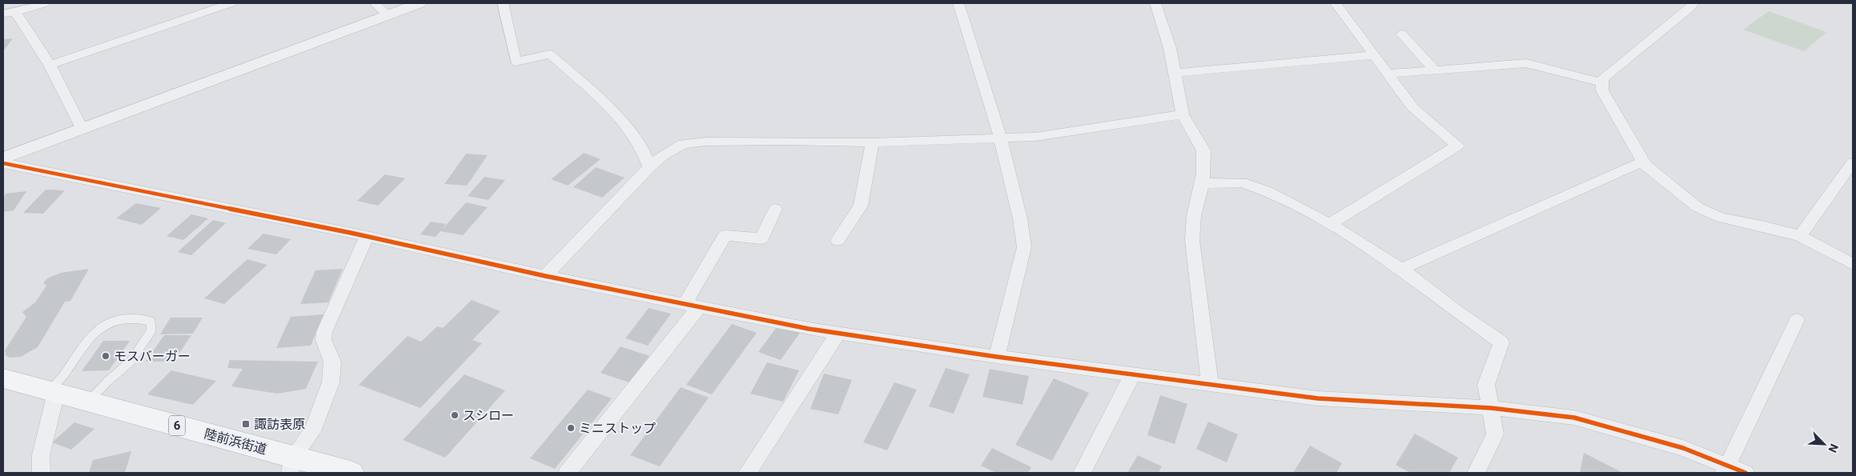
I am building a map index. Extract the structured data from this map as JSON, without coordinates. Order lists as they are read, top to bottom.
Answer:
{
  "streets": {
    "highway": ["6", "陸前浜街道"]
  },
  "places": {
    "other": ["モスバーガー", "スシロー", "ミニストップ"],
    "transit": ["諏訪表原"]
  },
  "north": "bottom right"
}
